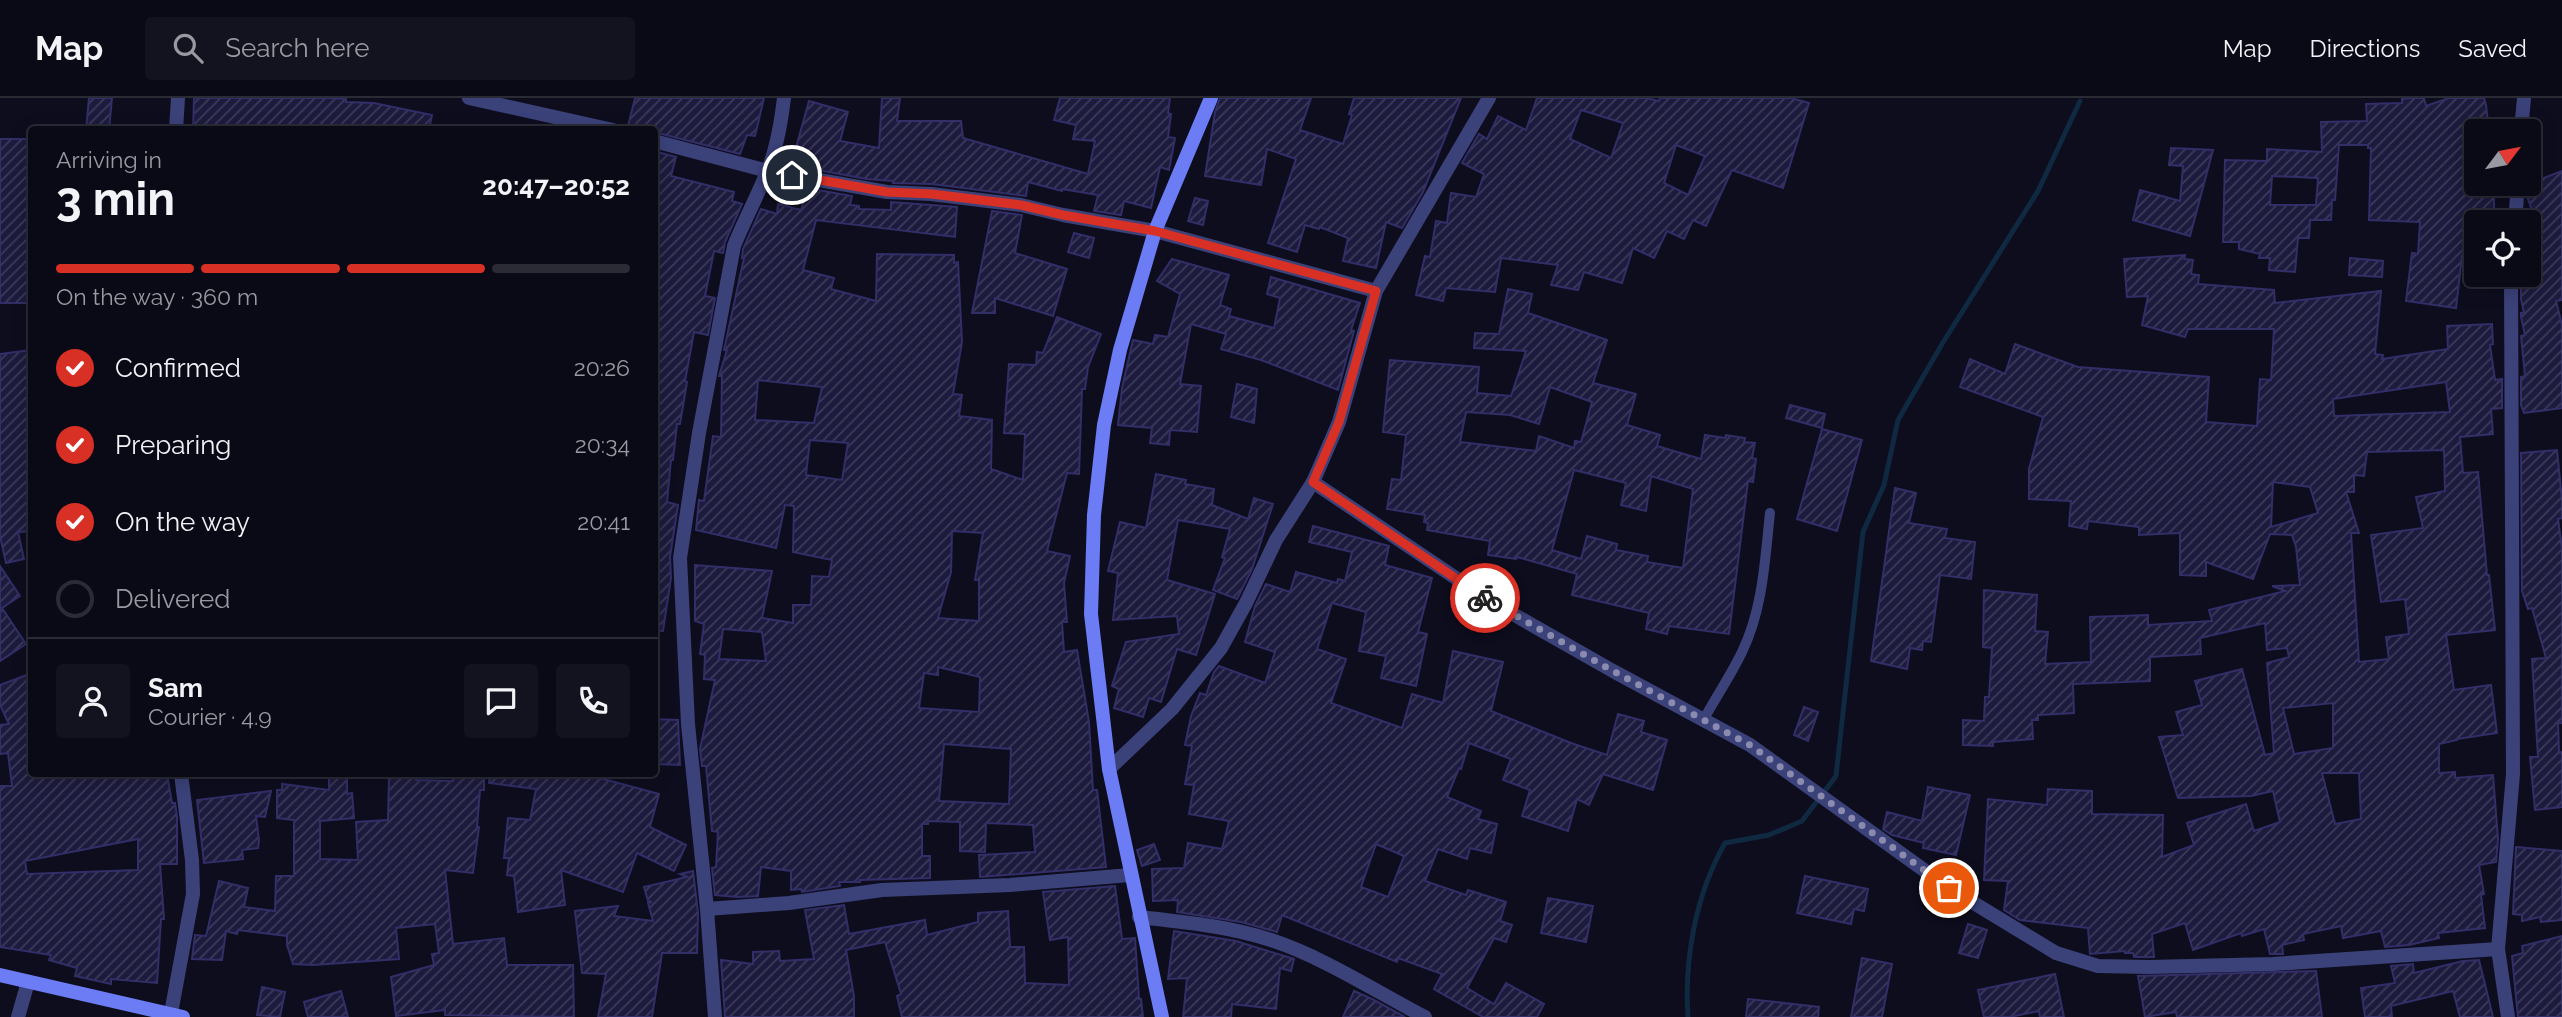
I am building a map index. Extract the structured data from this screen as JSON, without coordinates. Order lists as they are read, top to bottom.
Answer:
{
  "north": "top right",
  "page": {
    "header": "Map",
    "search": "Search here",
    "nav": ["Map", "Directions", "Saved"],
    "heading": ["3 min", "Arriving in", "20:47–20:52"],
    "panel": ["Sam", "Courier · 4.9"],
    "bar": "On the way · 360 m",
    "list": [
      ["Confirmed", "20:26"],
      ["Preparing", "20:34"],
      ["On the way", "20:41"],
      "Delivered"
    ]
  }
}
